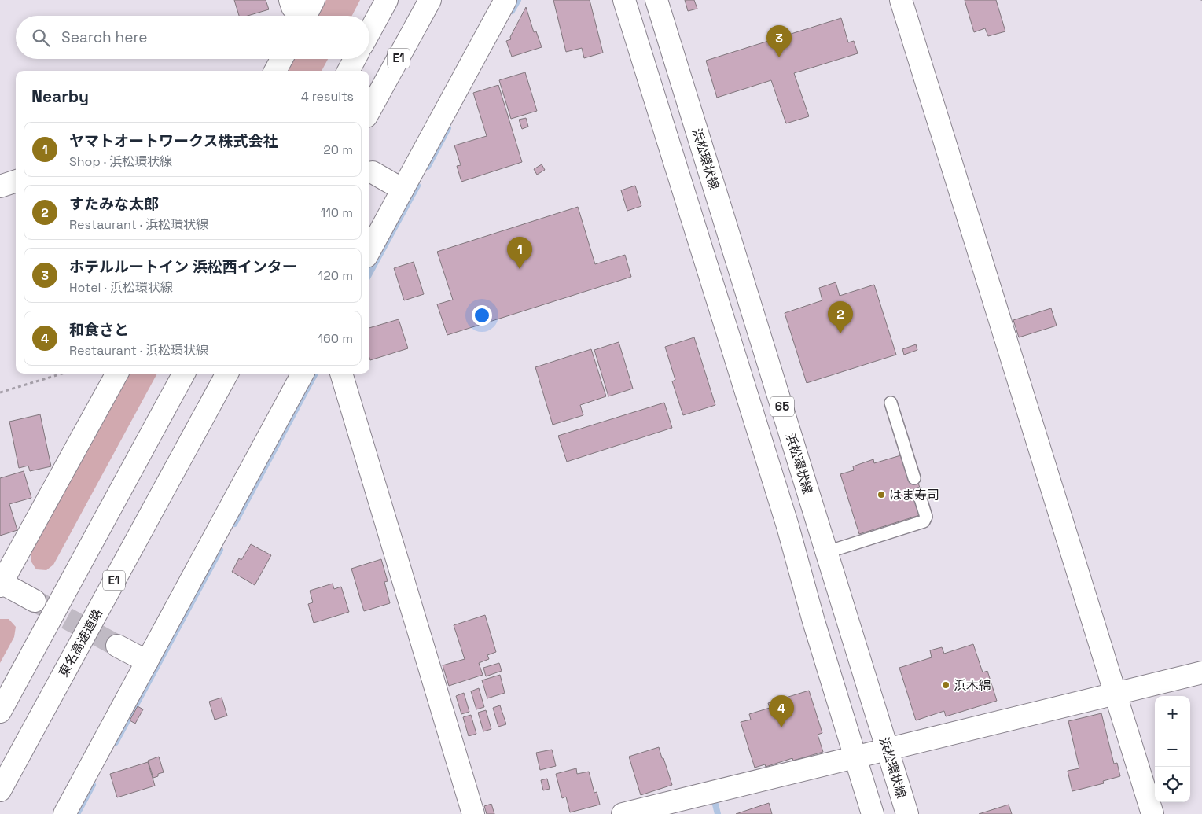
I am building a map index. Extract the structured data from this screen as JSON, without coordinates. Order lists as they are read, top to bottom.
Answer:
{
  "streets": {
    "main road": [
      "E1",
      "浜松環状線",
      "65",
      "東名高速道路"
    ]
  },
  "places": ["はま寿司", "浜木綿"],
  "page": {
    "search": "Search here",
    "pins": [
      "3",
      "1",
      "2",
      "4"
    ],
    "heading": ["Nearby", "4 results"],
    "list": [
      {
        "mark": "1",
        "name": "ヤマトオートワークス株式会社",
        "note": "Shop · 浜松環状線",
        "value": "20 m"
      },
      {
        "mark": "2",
        "name": "すたみな太郎",
        "note": "Restaurant · 浜松環状線",
        "value": "110 m"
      },
      {
        "mark": "3",
        "name": "ホテルルートイン 浜松西インター",
        "note": "Hotel · 浜松環状線",
        "value": "120 m"
      },
      {
        "mark": "4",
        "name": "和食さと",
        "note": "Restaurant · 浜松環状線",
        "value": "160 m"
      }
    ],
    "map_buttons": ["+", "−"]
  }
}
